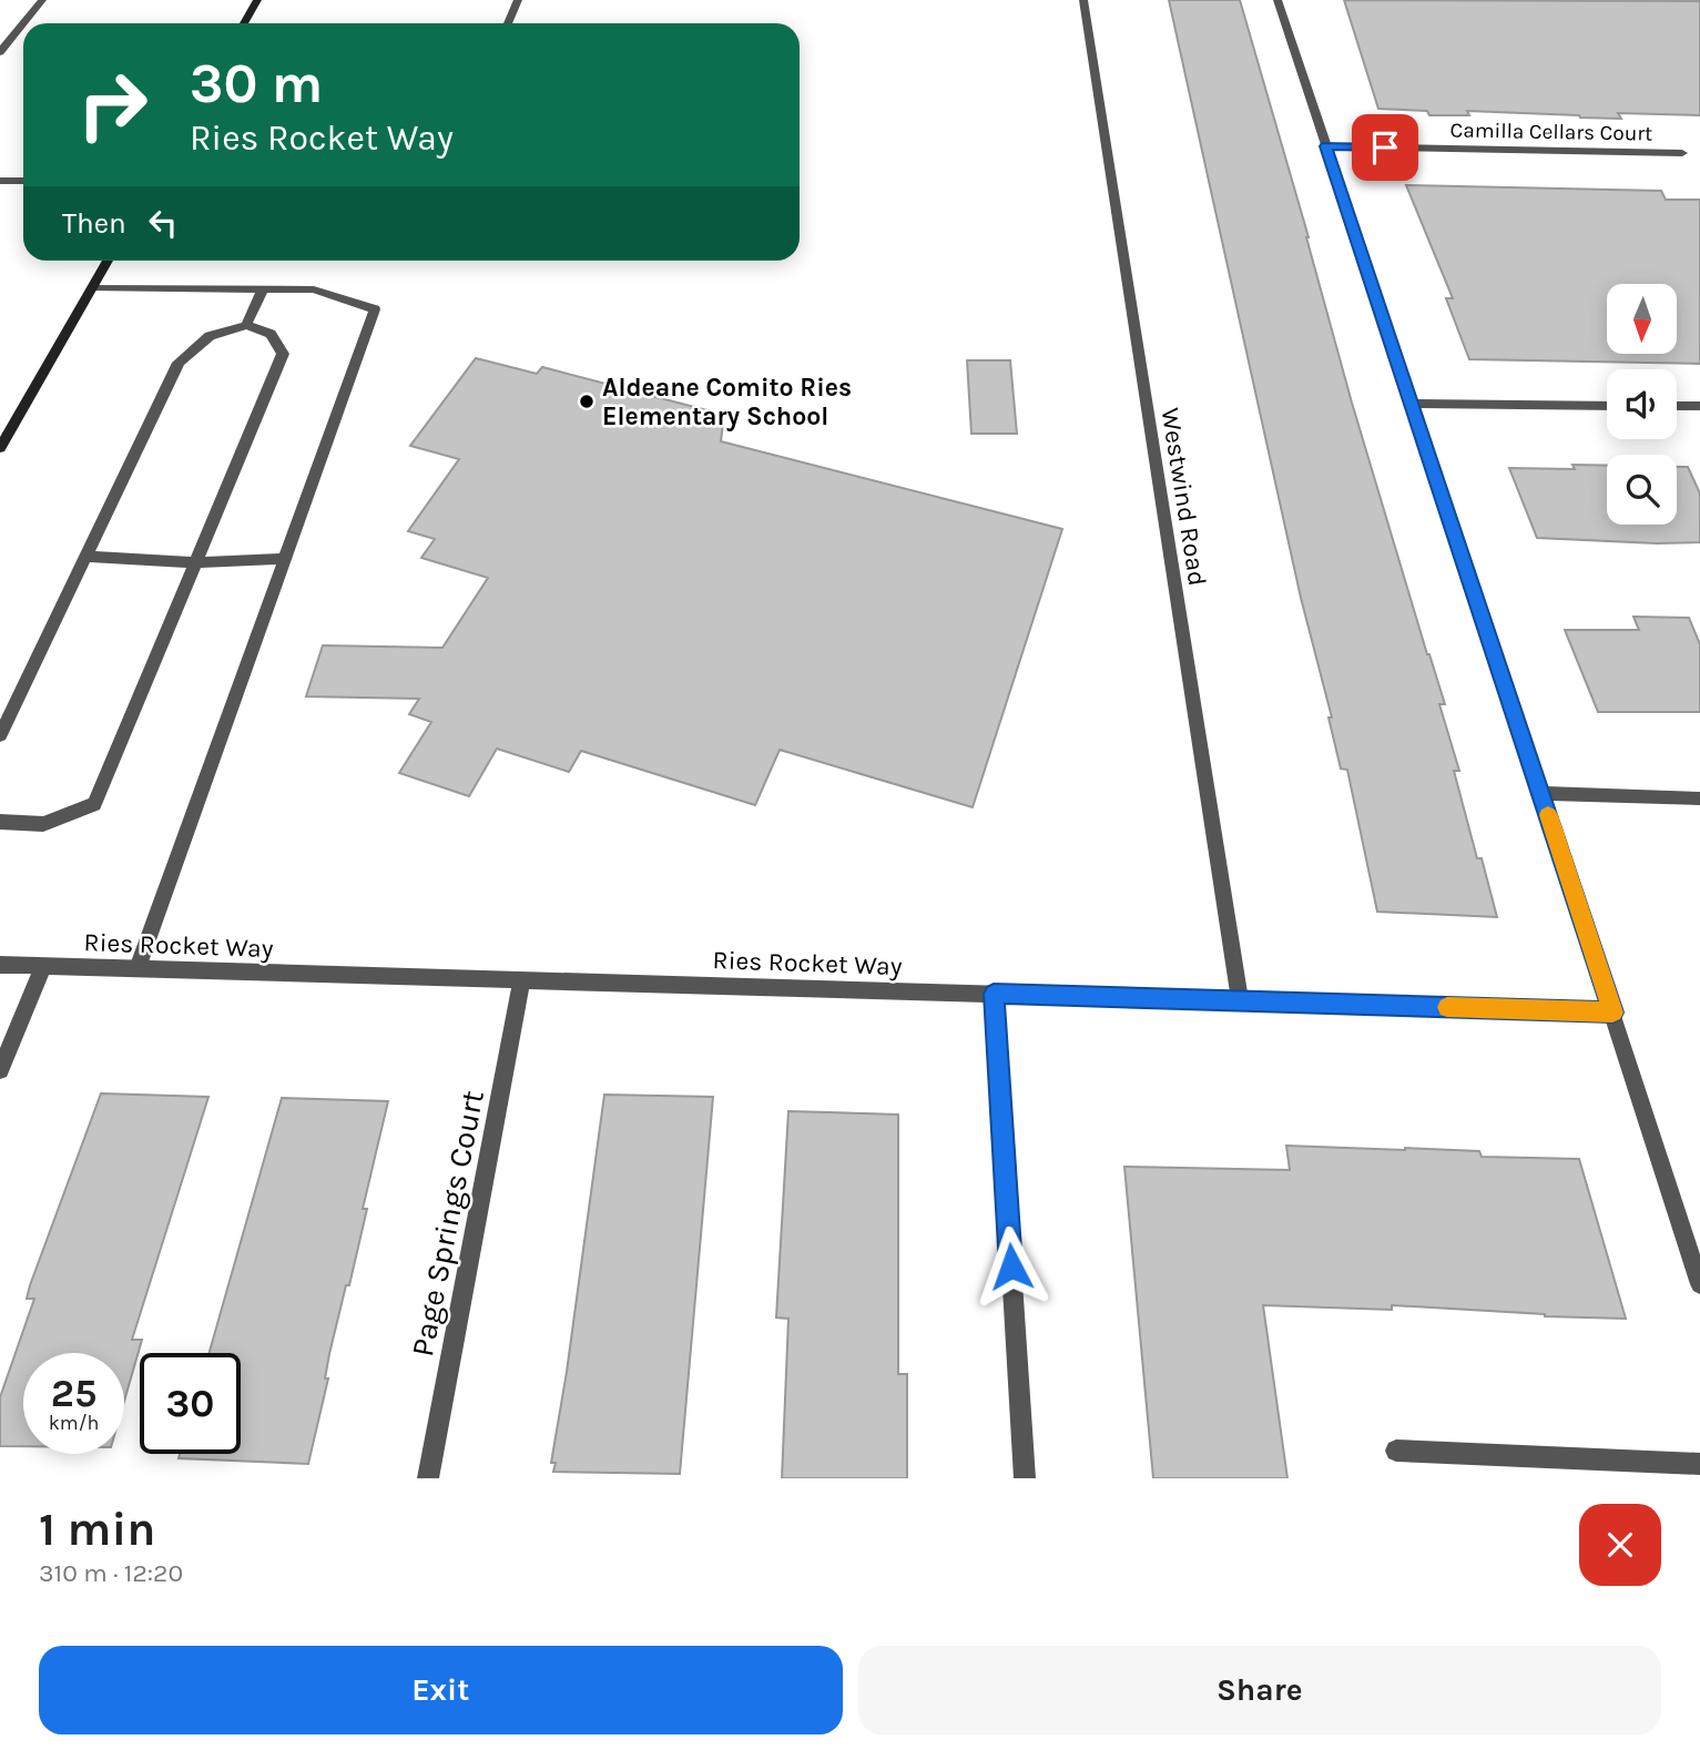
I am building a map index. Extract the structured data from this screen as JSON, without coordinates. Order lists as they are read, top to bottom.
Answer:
{
  "streets": {
    "street": [
      "Camilla Cellars Court",
      "Westwind Road",
      "Ries Rocket Way",
      "Page Springs Court"
    ]
  },
  "crossings": [
    ["Westwind Road", "Ries Rocket Way"],
    ["Ries Rocket Way", "Page Springs Court"]
  ],
  "places": ["Aldeane Comito Ries Elementary School"],
  "north": "bottom",
  "page": {
    "turn": ["30 m", "Ries Rocket Way"],
    "then": "Then",
    "speed": "25 km/h",
    "limit": "30",
    "heading": ["1 min", "310 m · 12:20"],
    "buttons": ["Exit", "Share"]
  }
}
